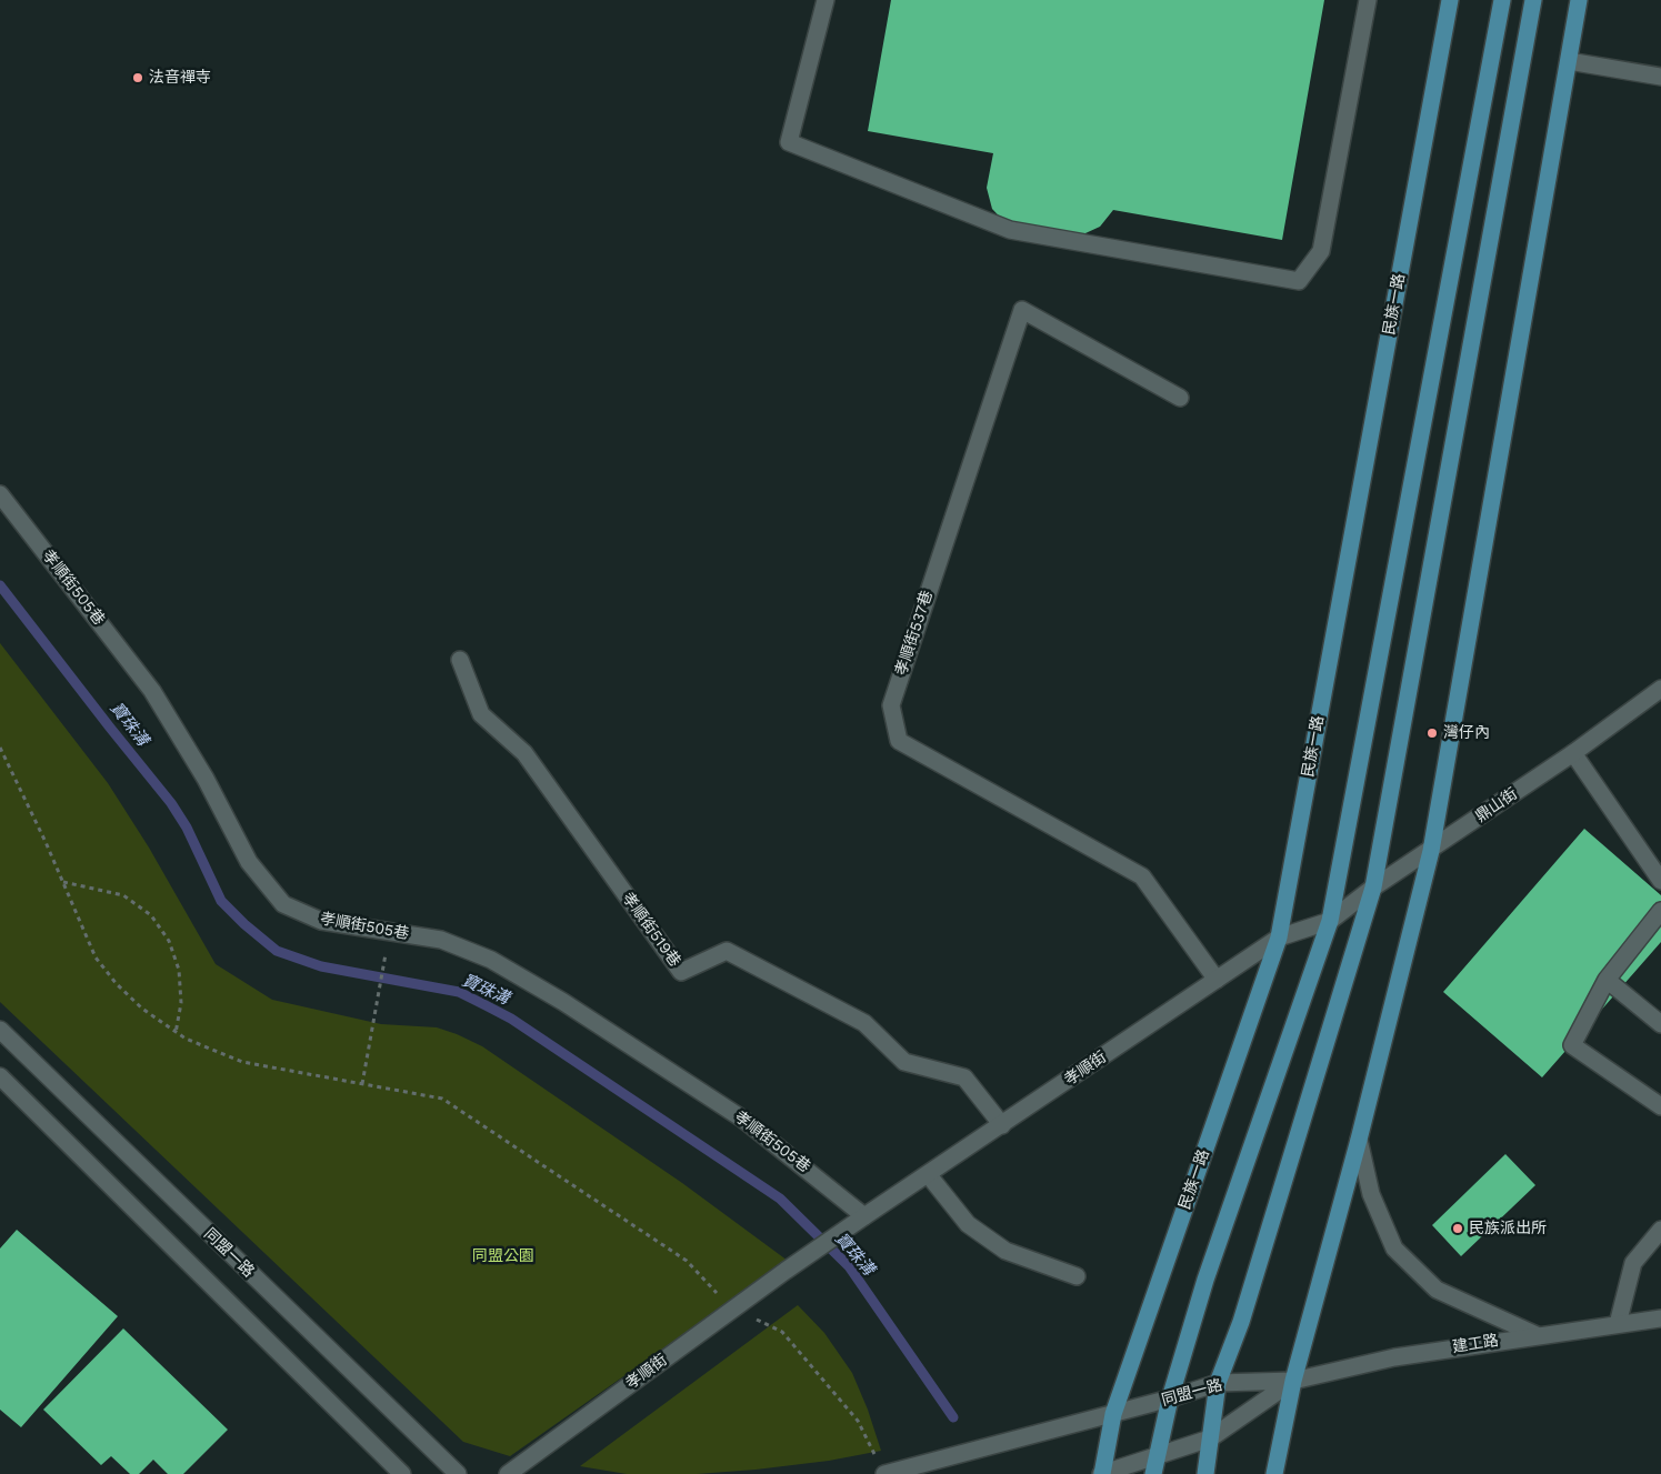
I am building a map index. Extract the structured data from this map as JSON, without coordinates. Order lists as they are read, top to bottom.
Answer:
{
  "streets": {
    "main road": ["民族一路"],
    "street": [
      "孝順街505巷",
      "孝順街537巷",
      "鼎山街",
      "孝順街519巷",
      "孝順街",
      "同盟一路",
      "建工路"
    ]
  },
  "crossings": [
    ["民族一路", "孝順街"],
    ["民族一路", "同盟一路"],
    ["孝順街505巷", "孝順街"],
    ["孝順街537巷", "孝順街"],
    ["鼎山街", "孝順街"],
    ["孝順街519巷", "孝順街"],
    ["同盟一路", "建工路"]
  ],
  "water": ["寶珠溝"],
  "parks": ["同盟公園"],
  "places": ["法音禪寺", "灣仔內", "民族派出所"]
}
